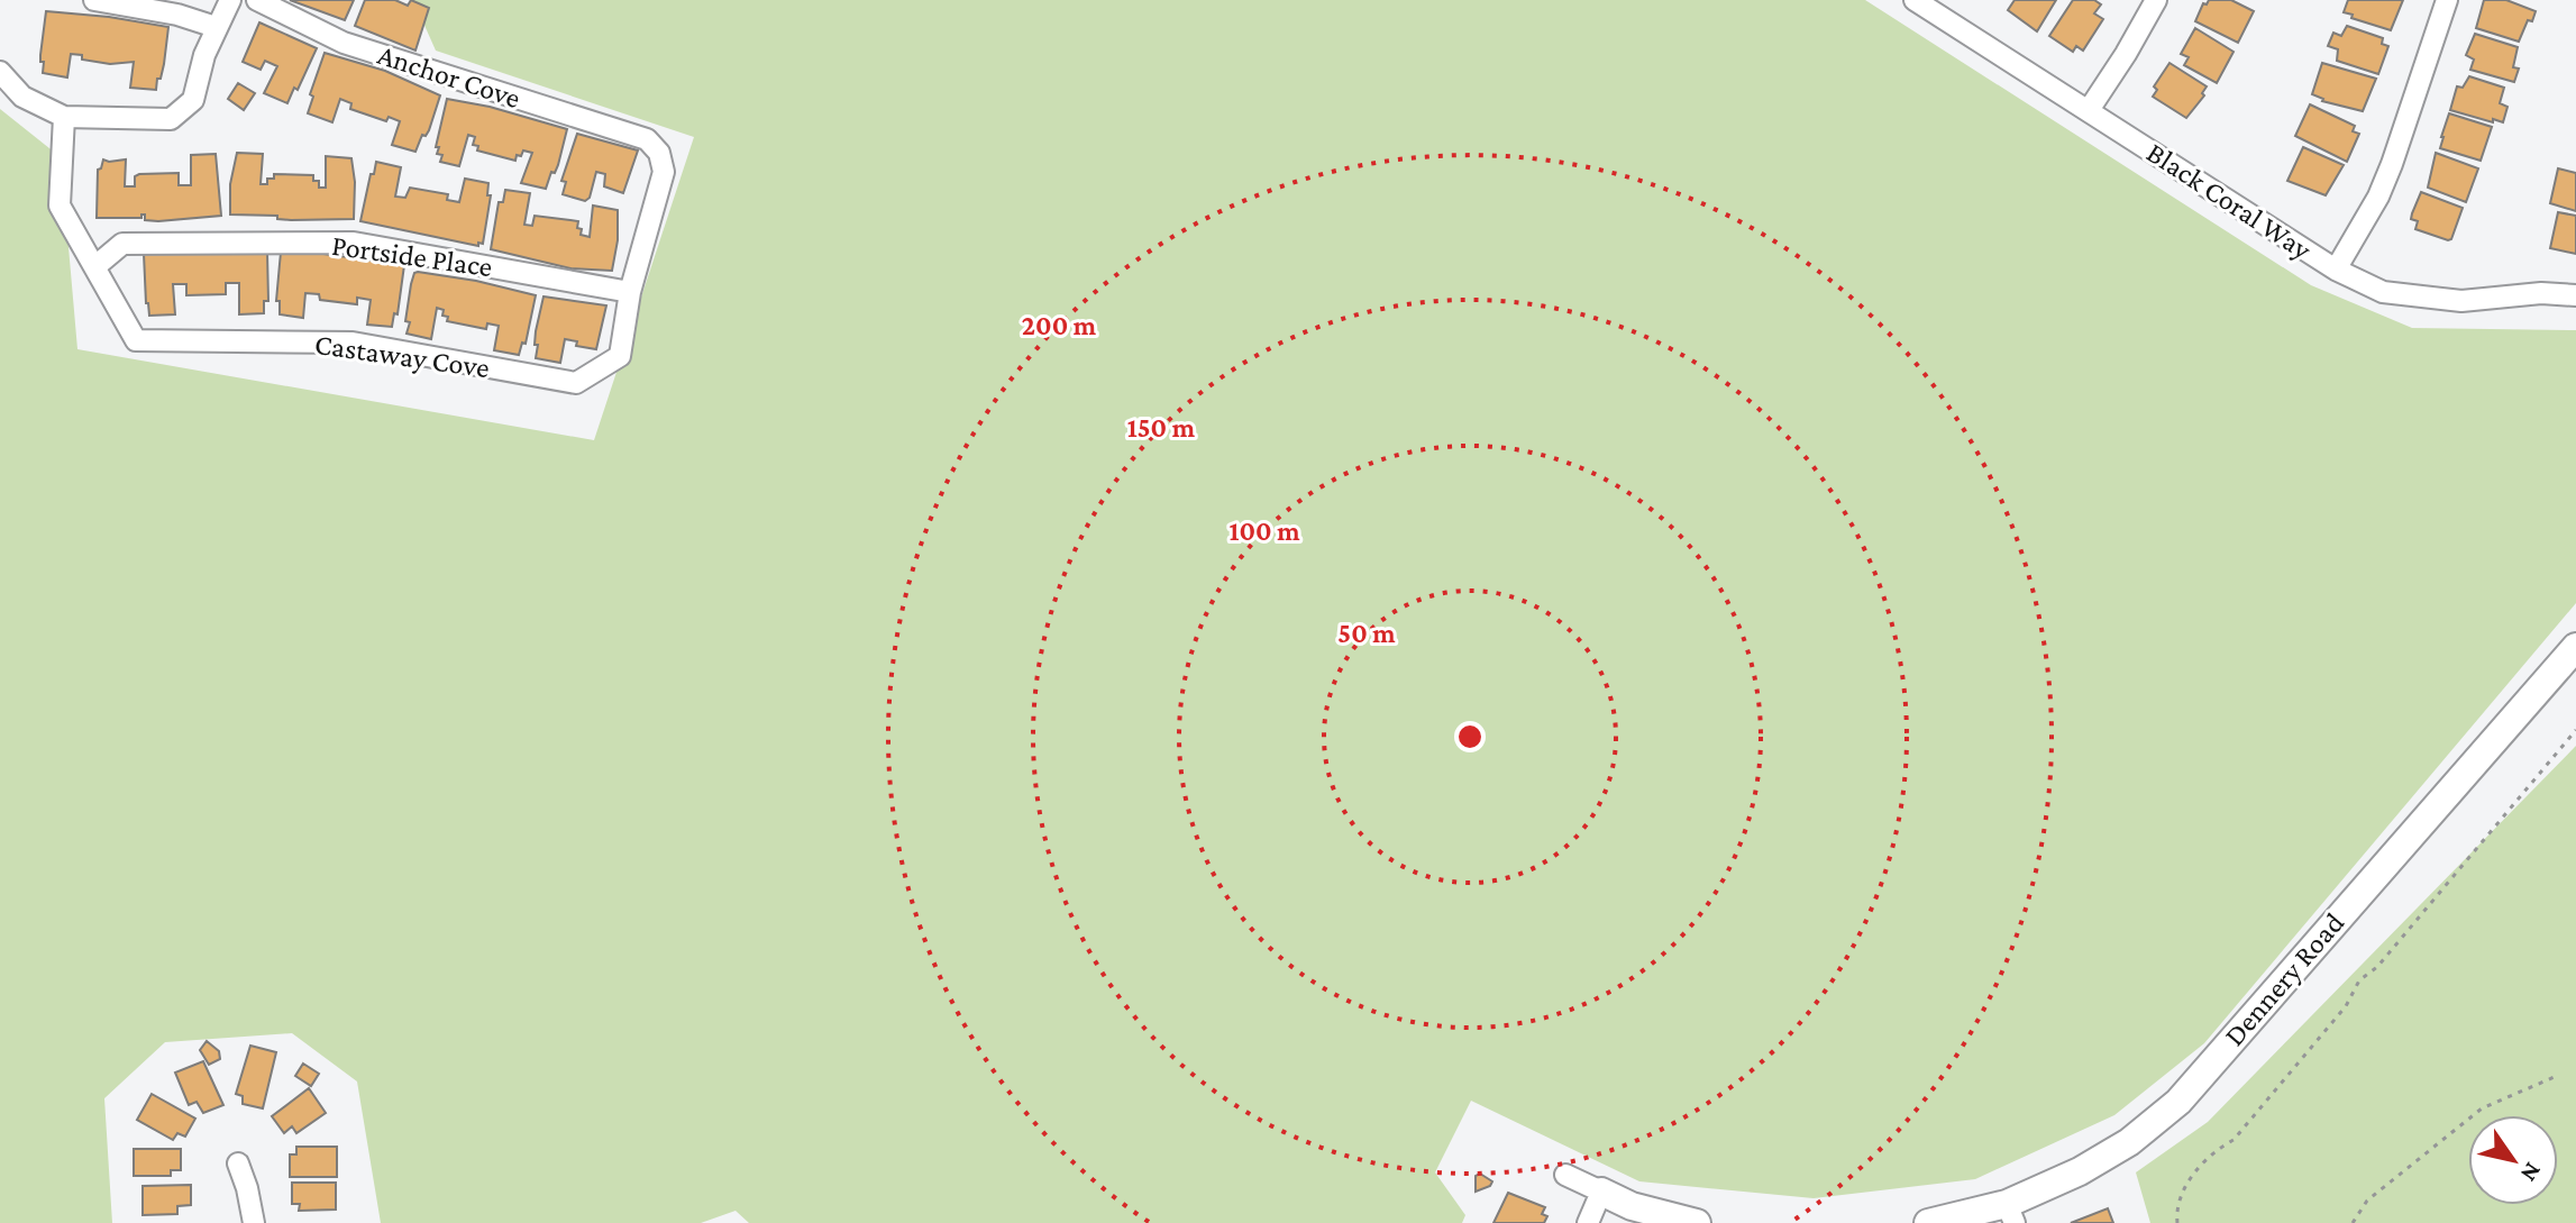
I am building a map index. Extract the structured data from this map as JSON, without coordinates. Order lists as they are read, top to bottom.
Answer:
{
  "streets": {
    "street": [
      "Anchor Cove",
      "Black Coral Way",
      "Portside Place",
      "Castaway Cove",
      "Dennery Road"
    ]
  },
  "crossings": [
    ["Anchor Cove", "Castaway Cove"],
    ["Portside Place", "Castaway Cove"]
  ],
  "north": "bottom right",
  "rings": [
    "200 m",
    "150 m",
    "100 m",
    "50 m"
  ]
}
